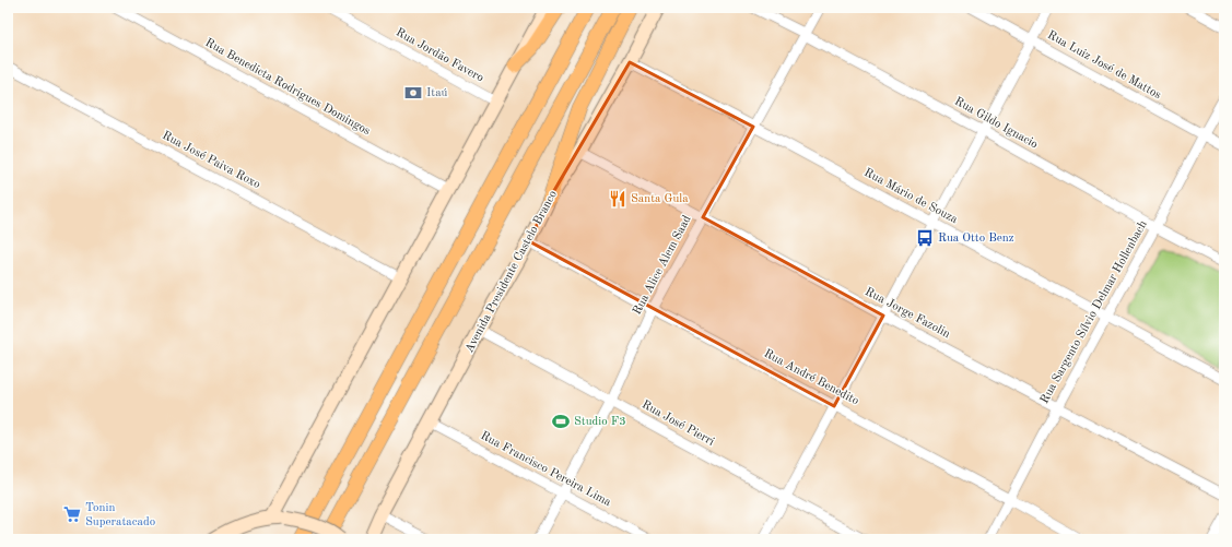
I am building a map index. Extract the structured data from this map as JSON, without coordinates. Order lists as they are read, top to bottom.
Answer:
{
  "streets": {
    "main road": ["Avenida Presidente Castelo Branco"],
    "street": [
      "Rua Jordão Favero",
      "Rua Luiz José de Mattos",
      "Rua Benedicta Rodrigues Domingos",
      "Rua Gildo Ignacio",
      "Rua José Paiva Roxo",
      "Rua Mário de Souza",
      "Rua Alice Alem Saad",
      "Rua Sargento Sílvio Delmar Hollenbach",
      "Rua Jorge Fazolin",
      "Rua André Benedito",
      "Rua José Pierri",
      "Rua Francisco Pereira Lima"
    ]
  },
  "crossings": [
    ["Rua Luiz José de Mattos", "Rua Sargento Sílvio Delmar Hollenbach"],
    ["Rua Gildo Ignacio", "Rua Alice Alem Saad"],
    ["Rua Gildo Ignacio", "Rua Sargento Sílvio Delmar Hollenbach"],
    ["Rua Mário de Souza", "Rua Alice Alem Saad"],
    ["Rua Mário de Souza", "Avenida Presidente Castelo Branco"],
    ["Rua Mário de Souza", "Rua Sargento Sílvio Delmar Hollenbach"],
    ["Rua Alice Alem Saad", "Rua Jorge Fazolin"],
    ["Rua Alice Alem Saad", "Rua André Benedito"],
    ["Rua Alice Alem Saad", "Rua José Pierri"],
    ["Rua Alice Alem Saad", "Rua Francisco Pereira Lima"],
    ["Avenida Presidente Castelo Branco", "Rua Jorge Fazolin"],
    ["Avenida Presidente Castelo Branco", "Rua André Benedito"],
    ["Avenida Presidente Castelo Branco", "Rua José Pierri"],
    ["Avenida Presidente Castelo Branco", "Rua Francisco Pereira Lima"],
    ["Rua Sargento Sílvio Delmar Hollenbach", "Rua Jorge Fazolin"],
    ["Rua Sargento Sílvio Delmar Hollenbach", "Rua André Benedito"]
  ],
  "places": {
    "bank": ["Itaú"],
    "restaurant": ["Santa Gula"],
    "bus stop": ["Rua Otto Benz"],
    "sports": ["Studio F3"],
    "supermarket": ["Tonin Superatacado"]
  }
}
